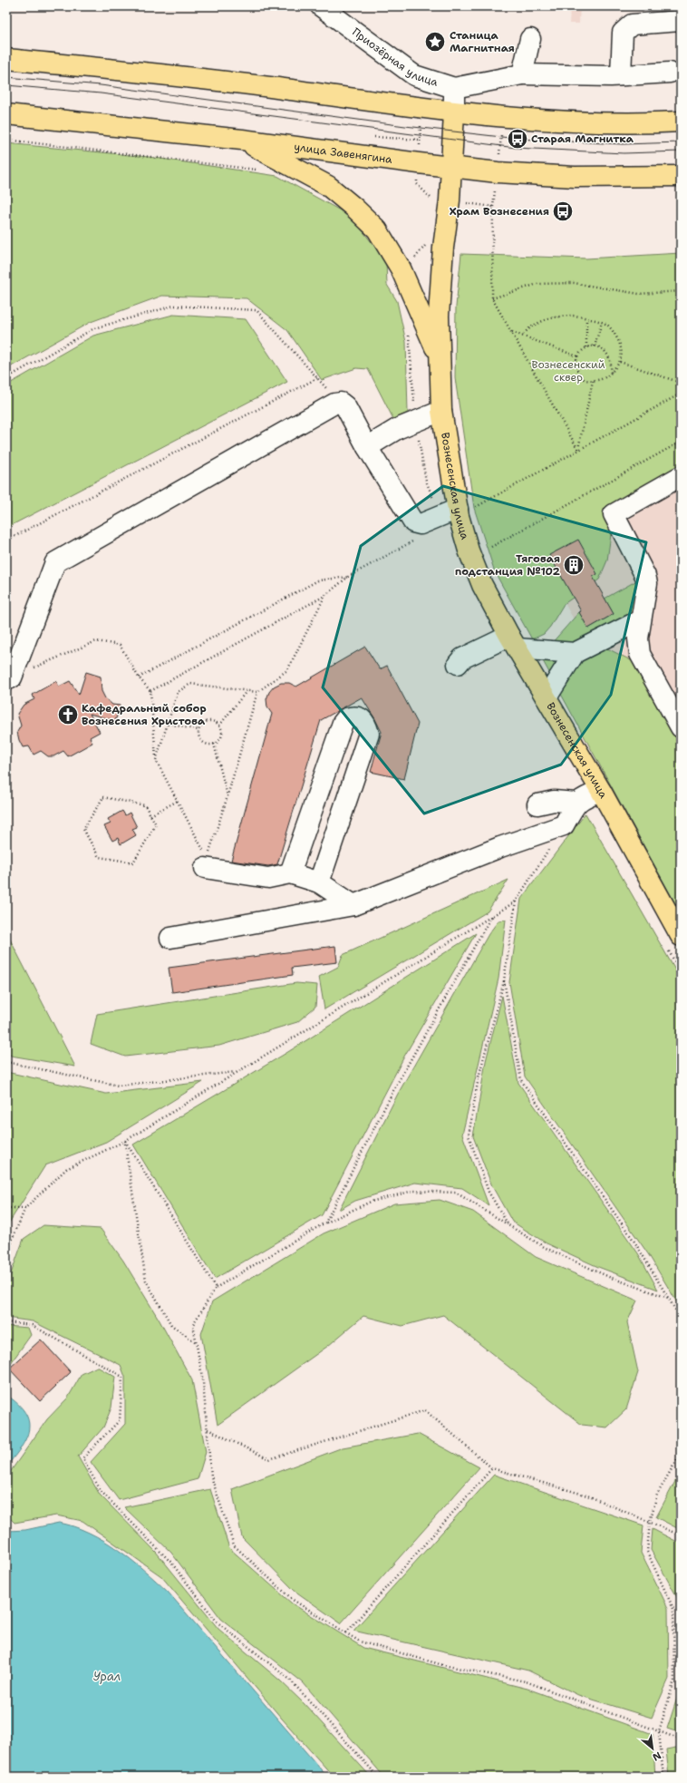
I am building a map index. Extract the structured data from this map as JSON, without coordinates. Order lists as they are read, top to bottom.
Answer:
{
  "streets": {
    "main road": ["улица Завенягина", "Вознесенская улица"],
    "street": ["Приозёрная улица"]
  },
  "crossings": [
    ["Приозёрная улица", "Вознесенская улица"],
    ["улица Завенягина", "Вознесенская улица"]
  ],
  "water": ["Урал"],
  "parks": ["Вознесенский cквер"],
  "places": {
    "place": ["Станица Магнитная"],
    "bus stop": ["Старая Магнитка", "Храм Вознесения"],
    "building": ["Тяговая подстанция №102"],
    "church": ["Кафедральный собор Вознесения Христова"]
  },
  "north": "bottom right"
}
